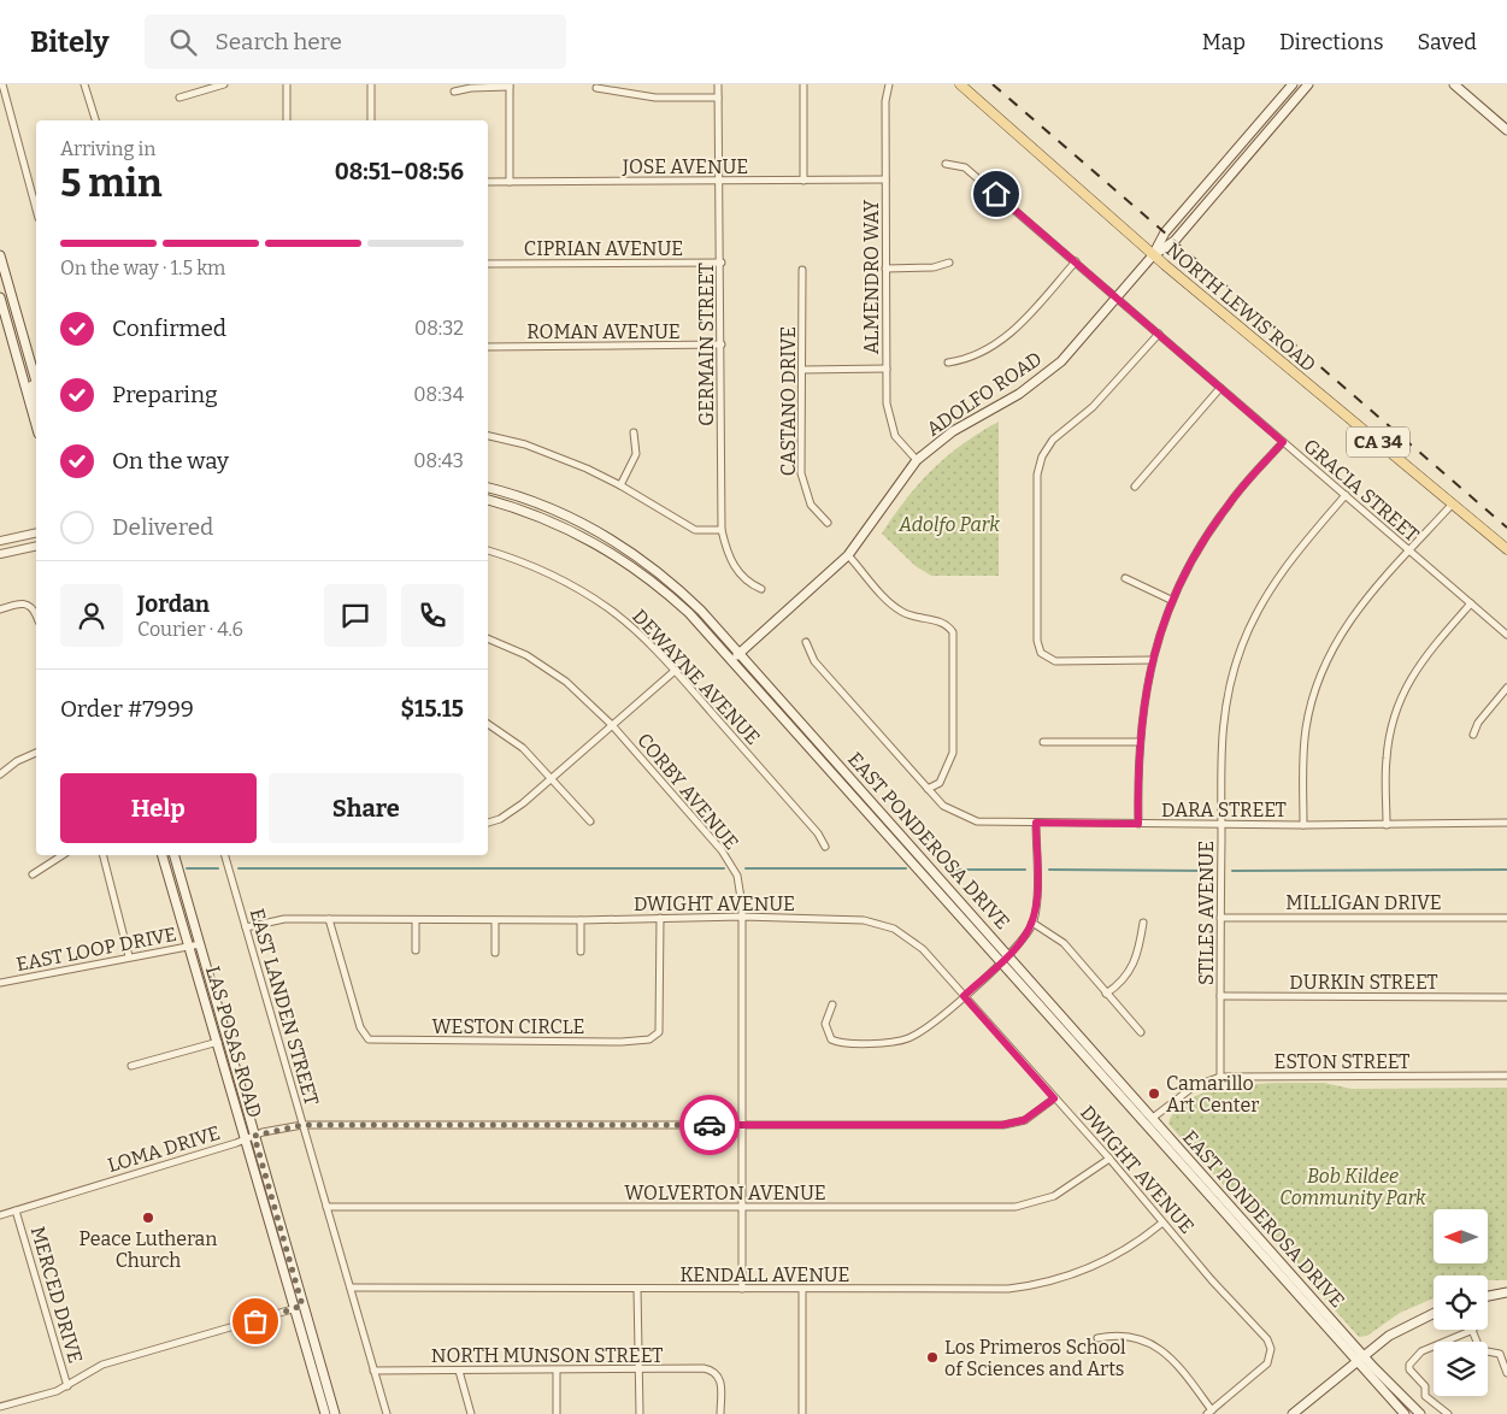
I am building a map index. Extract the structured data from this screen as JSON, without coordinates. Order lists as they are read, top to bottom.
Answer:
{
  "streets": {
    "main road": [
      "NORTH LEWIS ROAD",
      "ADOLFO ROAD",
      "CA 34",
      "EAST PONDEROSA DRIVE",
      "LAS POSAS ROAD"
    ],
    "street": [
      "JOSE AVENUE",
      "CIPRIAN AVENUE",
      "ALMENDRO WAY",
      "ROMAN AVENUE",
      "GERMAIN STREET",
      "CASTANO DRIVE",
      "GRACIA STREET",
      "DEWAYNE AVENUE",
      "CORBY AVENUE",
      "DARA STREET",
      "MILLIGAN DRIVE",
      "DWIGHT AVENUE",
      "STILES AVENUE",
      "EAST LOOP DRIVE",
      "DURKIN STREET",
      "EAST LANDEN STREET",
      "WESTON CIRCLE",
      "ESTON STREET",
      "LOMA DRIVE",
      "WOLVERTON AVENUE",
      "KENDALL AVENUE",
      "MERCED DRIVE",
      "NORTH MUNSON STREET"
    ]
  },
  "crossings": [
    ["JOSE AVENUE", "ALMENDRO WAY"],
    ["JOSE AVENUE", "GERMAIN STREET"],
    ["CIPRIAN AVENUE", "GERMAIN STREET"],
    ["ALMENDRO WAY", "ADOLFO ROAD"],
    ["NORTH LEWIS ROAD", "ADOLFO ROAD"],
    ["ROMAN AVENUE", "GERMAIN STREET"],
    ["ADOLFO ROAD", "GRACIA STREET"],
    ["ADOLFO ROAD", "EAST PONDEROSA DRIVE"],
    ["GRACIA STREET", "STILES AVENUE"],
    ["CORBY AVENUE", "DWIGHT AVENUE"],
    ["CORBY AVENUE", "LOMA DRIVE"],
    ["CORBY AVENUE", "WOLVERTON AVENUE"],
    ["CORBY AVENUE", "KENDALL AVENUE"],
    ["DARA STREET", "STILES AVENUE"],
    ["EAST PONDEROSA DRIVE", "ESTON STREET"],
    ["MILLIGAN DRIVE", "STILES AVENUE"],
    ["DWIGHT AVENUE", "EAST LANDEN STREET"],
    ["DWIGHT AVENUE", "WESTON CIRCLE"],
    ["DWIGHT AVENUE", "LOMA DRIVE"],
    ["DWIGHT AVENUE", "WOLVERTON AVENUE"],
    ["DWIGHT AVENUE", "KENDALL AVENUE"],
    ["STILES AVENUE", "DURKIN STREET"],
    ["STILES AVENUE", "ESTON STREET"],
    ["EAST LOOP DRIVE", "LAS POSAS ROAD"],
    ["EAST LANDEN STREET", "LOMA DRIVE"],
    ["EAST LANDEN STREET", "WOLVERTON AVENUE"],
    ["EAST LANDEN STREET", "KENDALL AVENUE"],
    ["EAST LANDEN STREET", "NORTH MUNSON STREET"],
    ["LAS POSAS ROAD", "LOMA DRIVE"],
    ["LOMA DRIVE", "MERCED DRIVE"]
  ],
  "parks": ["Adolfo Park", "Bob Kildee Community Park"],
  "places": ["Camarillo Art Center", "Peace Lutheran Church", "Los Primeros School of Sciences and Arts"],
  "north": "left",
  "page": {
    "header": "Bitely",
    "search": "Search here",
    "nav": ["Map", "Directions", "Saved"],
    "heading": ["5 min", "Arriving in", "08:51–08:56"],
    "panel": [
      "Jordan",
      "Courier · 4.6",
      "Order #7999",
      "$15.15"
    ],
    "bar": "On the way · 1.5 km",
    "list": [
      ["Confirmed", "08:32"],
      ["Preparing", "08:34"],
      ["On the way", "08:43"],
      "Delivered"
    ],
    "buttons": ["Help", "Share"]
  }
}
